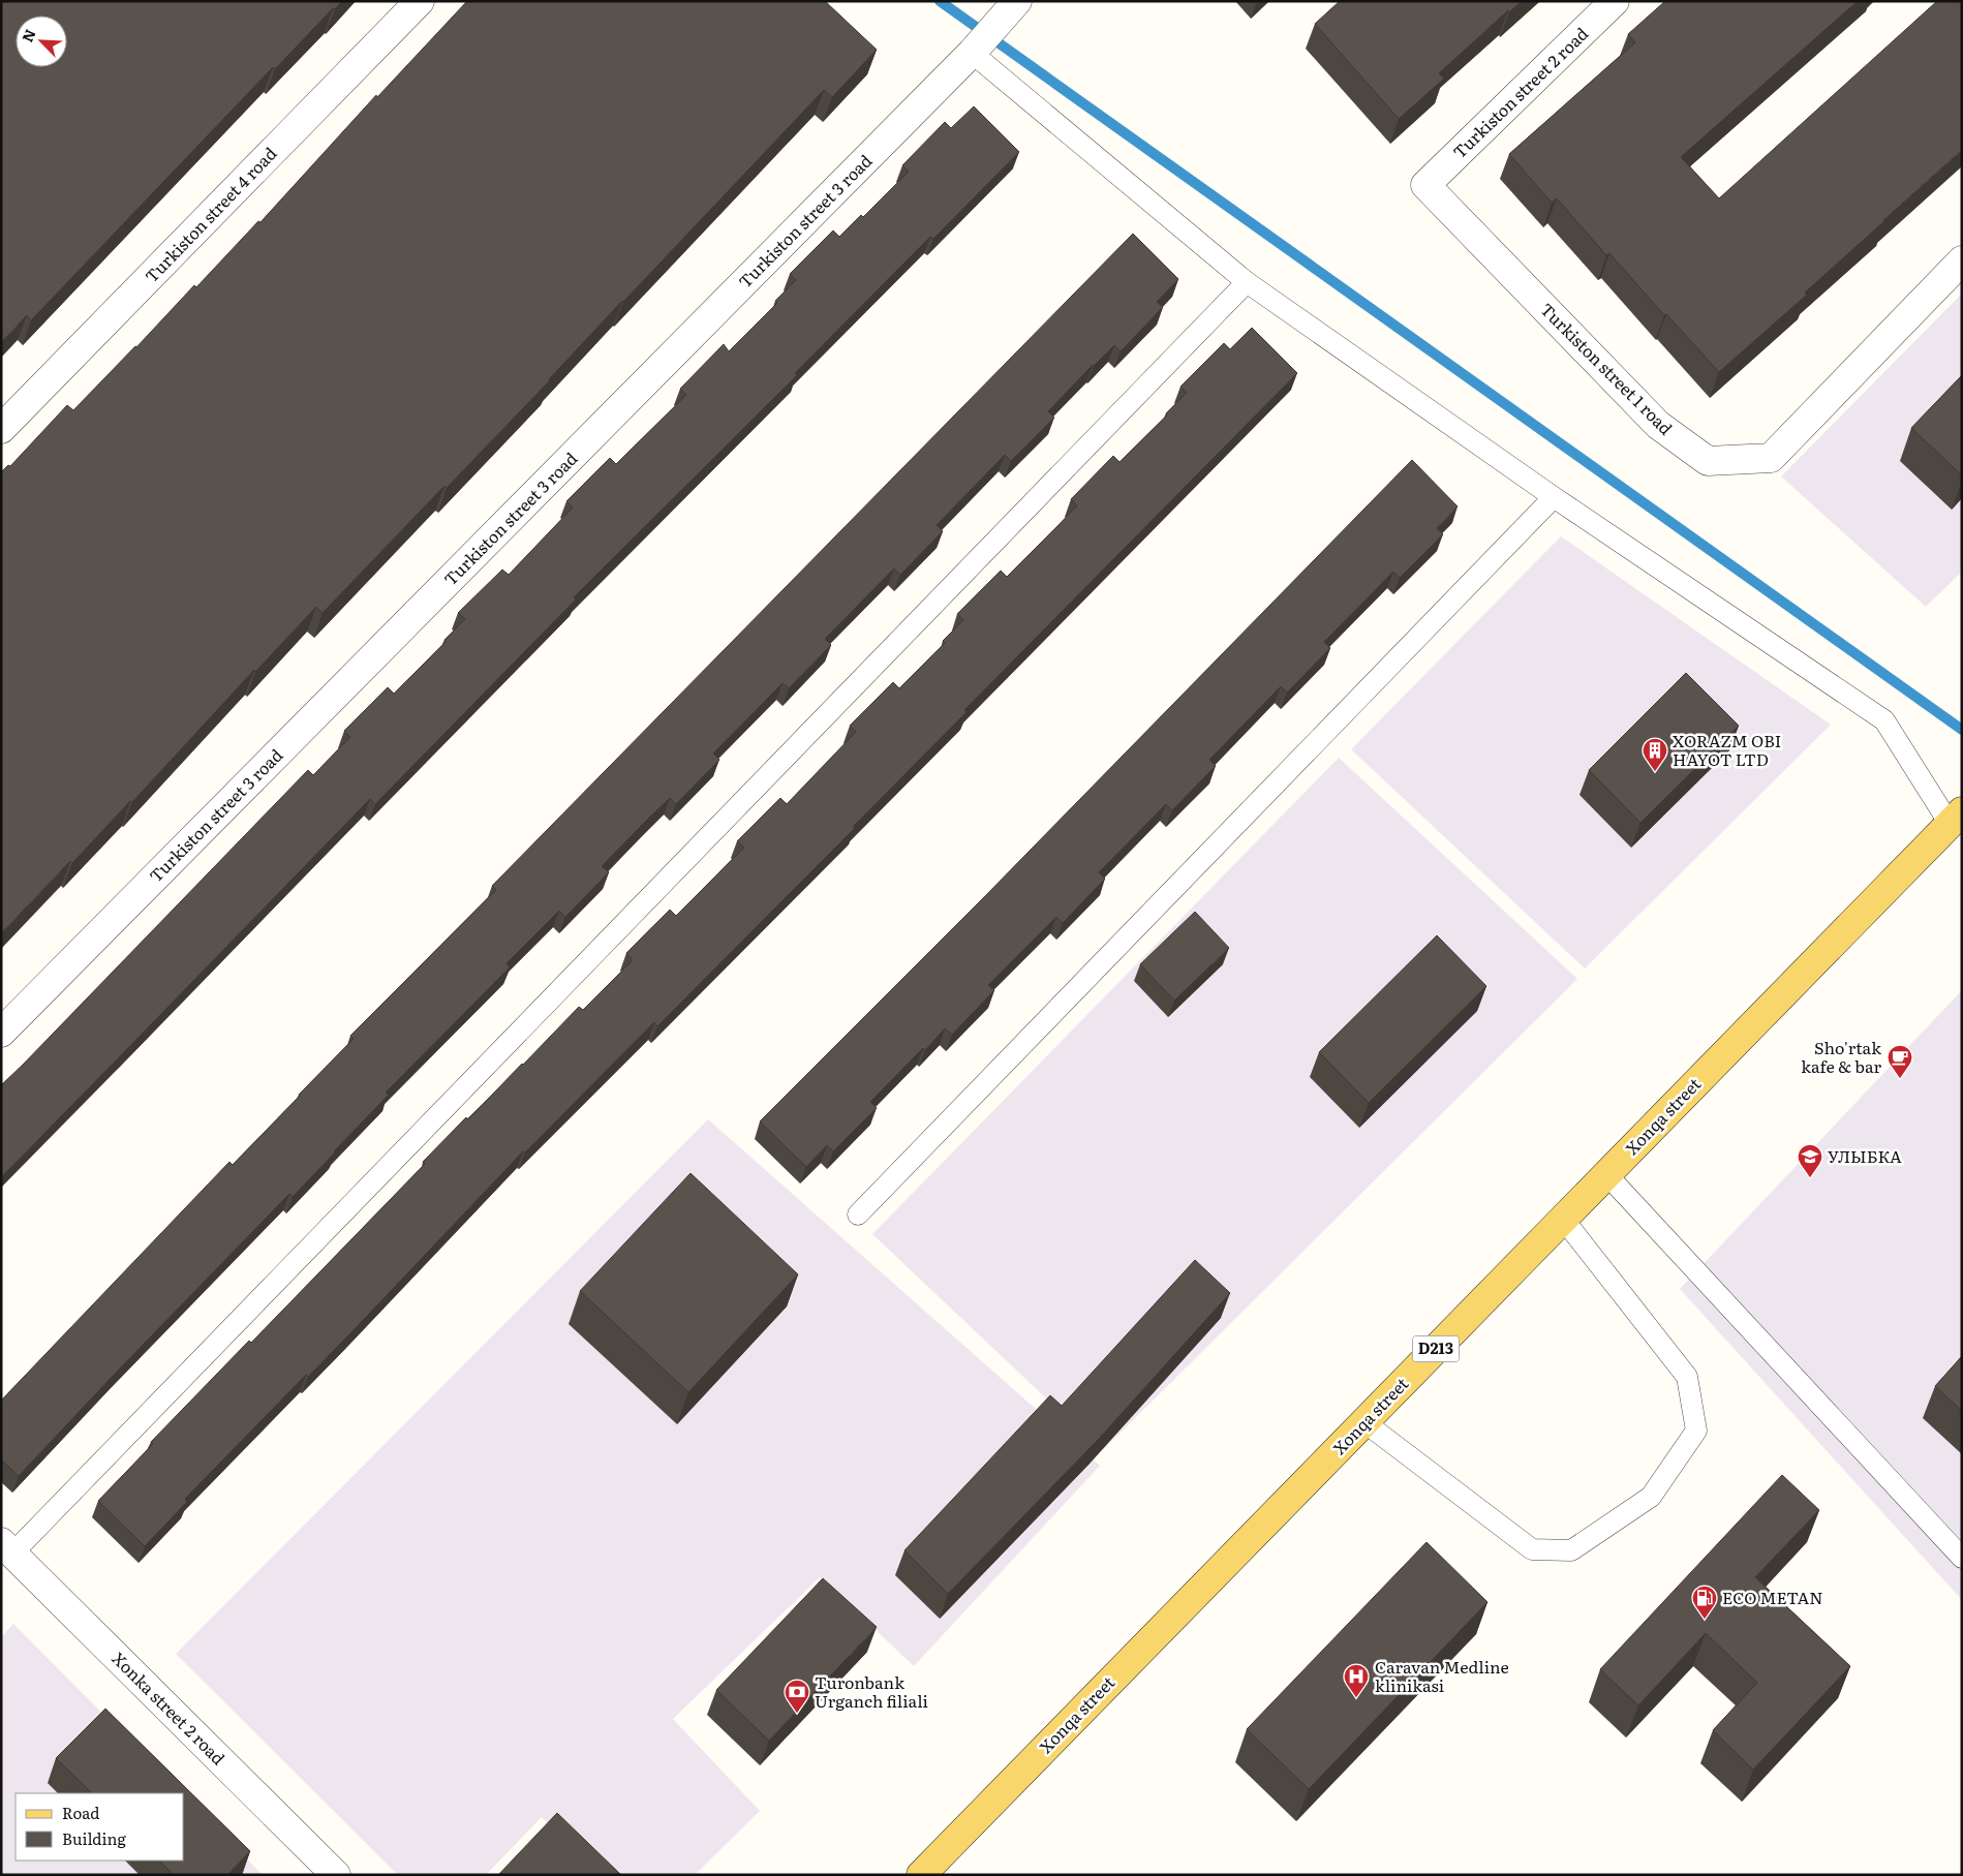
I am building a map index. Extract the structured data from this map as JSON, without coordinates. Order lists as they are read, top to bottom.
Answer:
{
  "streets": {
    "main road": ["Xonqa street", "D213"],
    "street": [
      "Turkiston street 2 road",
      "Turkiston street 4 road",
      "Turkiston street 3 road",
      "Turkiston street 1 road",
      "Xonka street 2 road"
    ]
  },
  "crossings": [
    ["Turkiston street 2 road", "Turkiston street 1 road"]
  ],
  "places": {
    "building": ["XORAZM OBI HAYOT LTD"],
    "cafe": ["Sho'rtak kafe & bar"],
    "school or university": ["УЛЫБКА"],
    "fuel station": ["ECO METAN"],
    "hospital": ["Caravan Medline klinikasi"],
    "bank": ["Turonbank Urganch filiali"]
  },
  "legend": ["Road", "Building"],
  "north": "top left"
}
